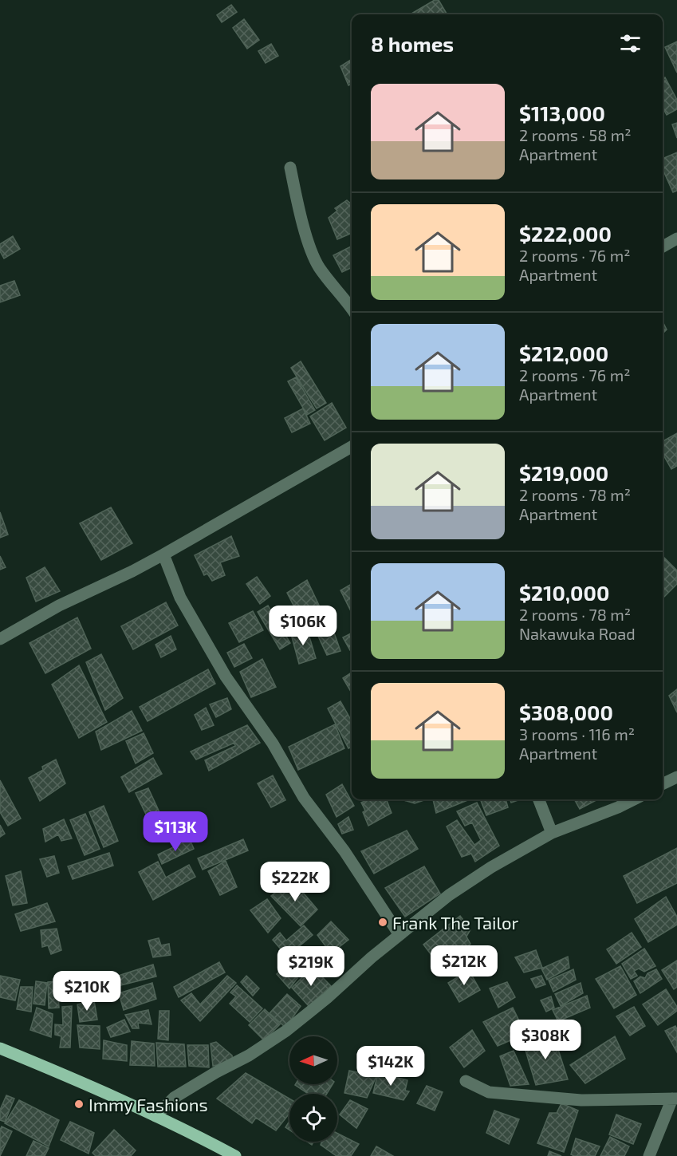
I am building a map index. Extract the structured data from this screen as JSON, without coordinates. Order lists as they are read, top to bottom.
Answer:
{
  "places": ["Frank The Tailor", "Immy Fashions"],
  "north": "left",
  "page": {
    "heading": "8 homes",
    "list": [
      {
        "name": "$113,000",
        "note": "2 rooms · 58 m² · Apartment"
      },
      {
        "name": "$222,000",
        "note": "2 rooms · 76 m² · Apartment"
      },
      {
        "name": "$212,000",
        "note": "2 rooms · 76 m² · Apartment"
      },
      {
        "name": "$219,000",
        "note": "2 rooms · 78 m² · Apartment"
      },
      {
        "name": "$210,000",
        "note": "2 rooms · 78 m² · Nakawuka Road"
      },
      {
        "name": "$308,000",
        "note": "3 rooms · 116 m² · Apartment"
      }
    ],
    "price": [
      "$106K",
      "$113K",
      "$222K",
      "$212K",
      "$219K",
      "$210K",
      "$308K",
      "$142K"
    ]
  }
}
